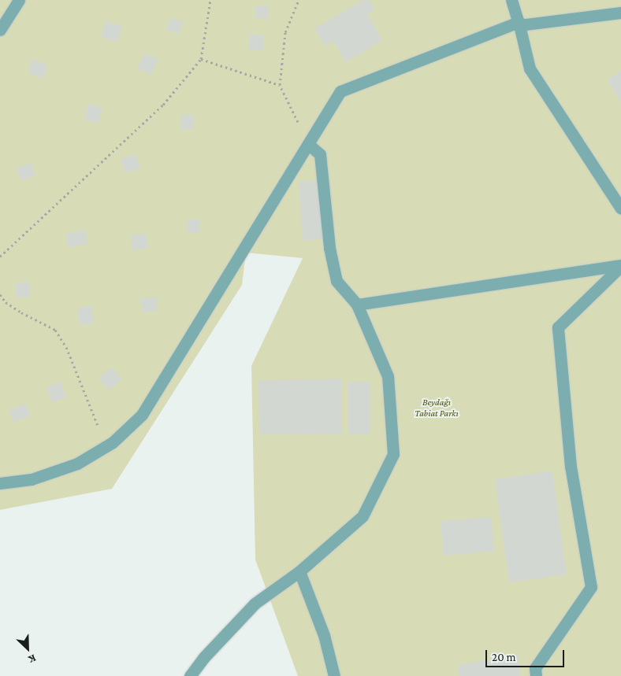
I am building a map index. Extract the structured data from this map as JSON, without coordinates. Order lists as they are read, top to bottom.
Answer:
{
  "parks": ["Beydağı Tabiat Parkı"],
  "scale_bar": "20 m",
  "north": "bottom right"
}
